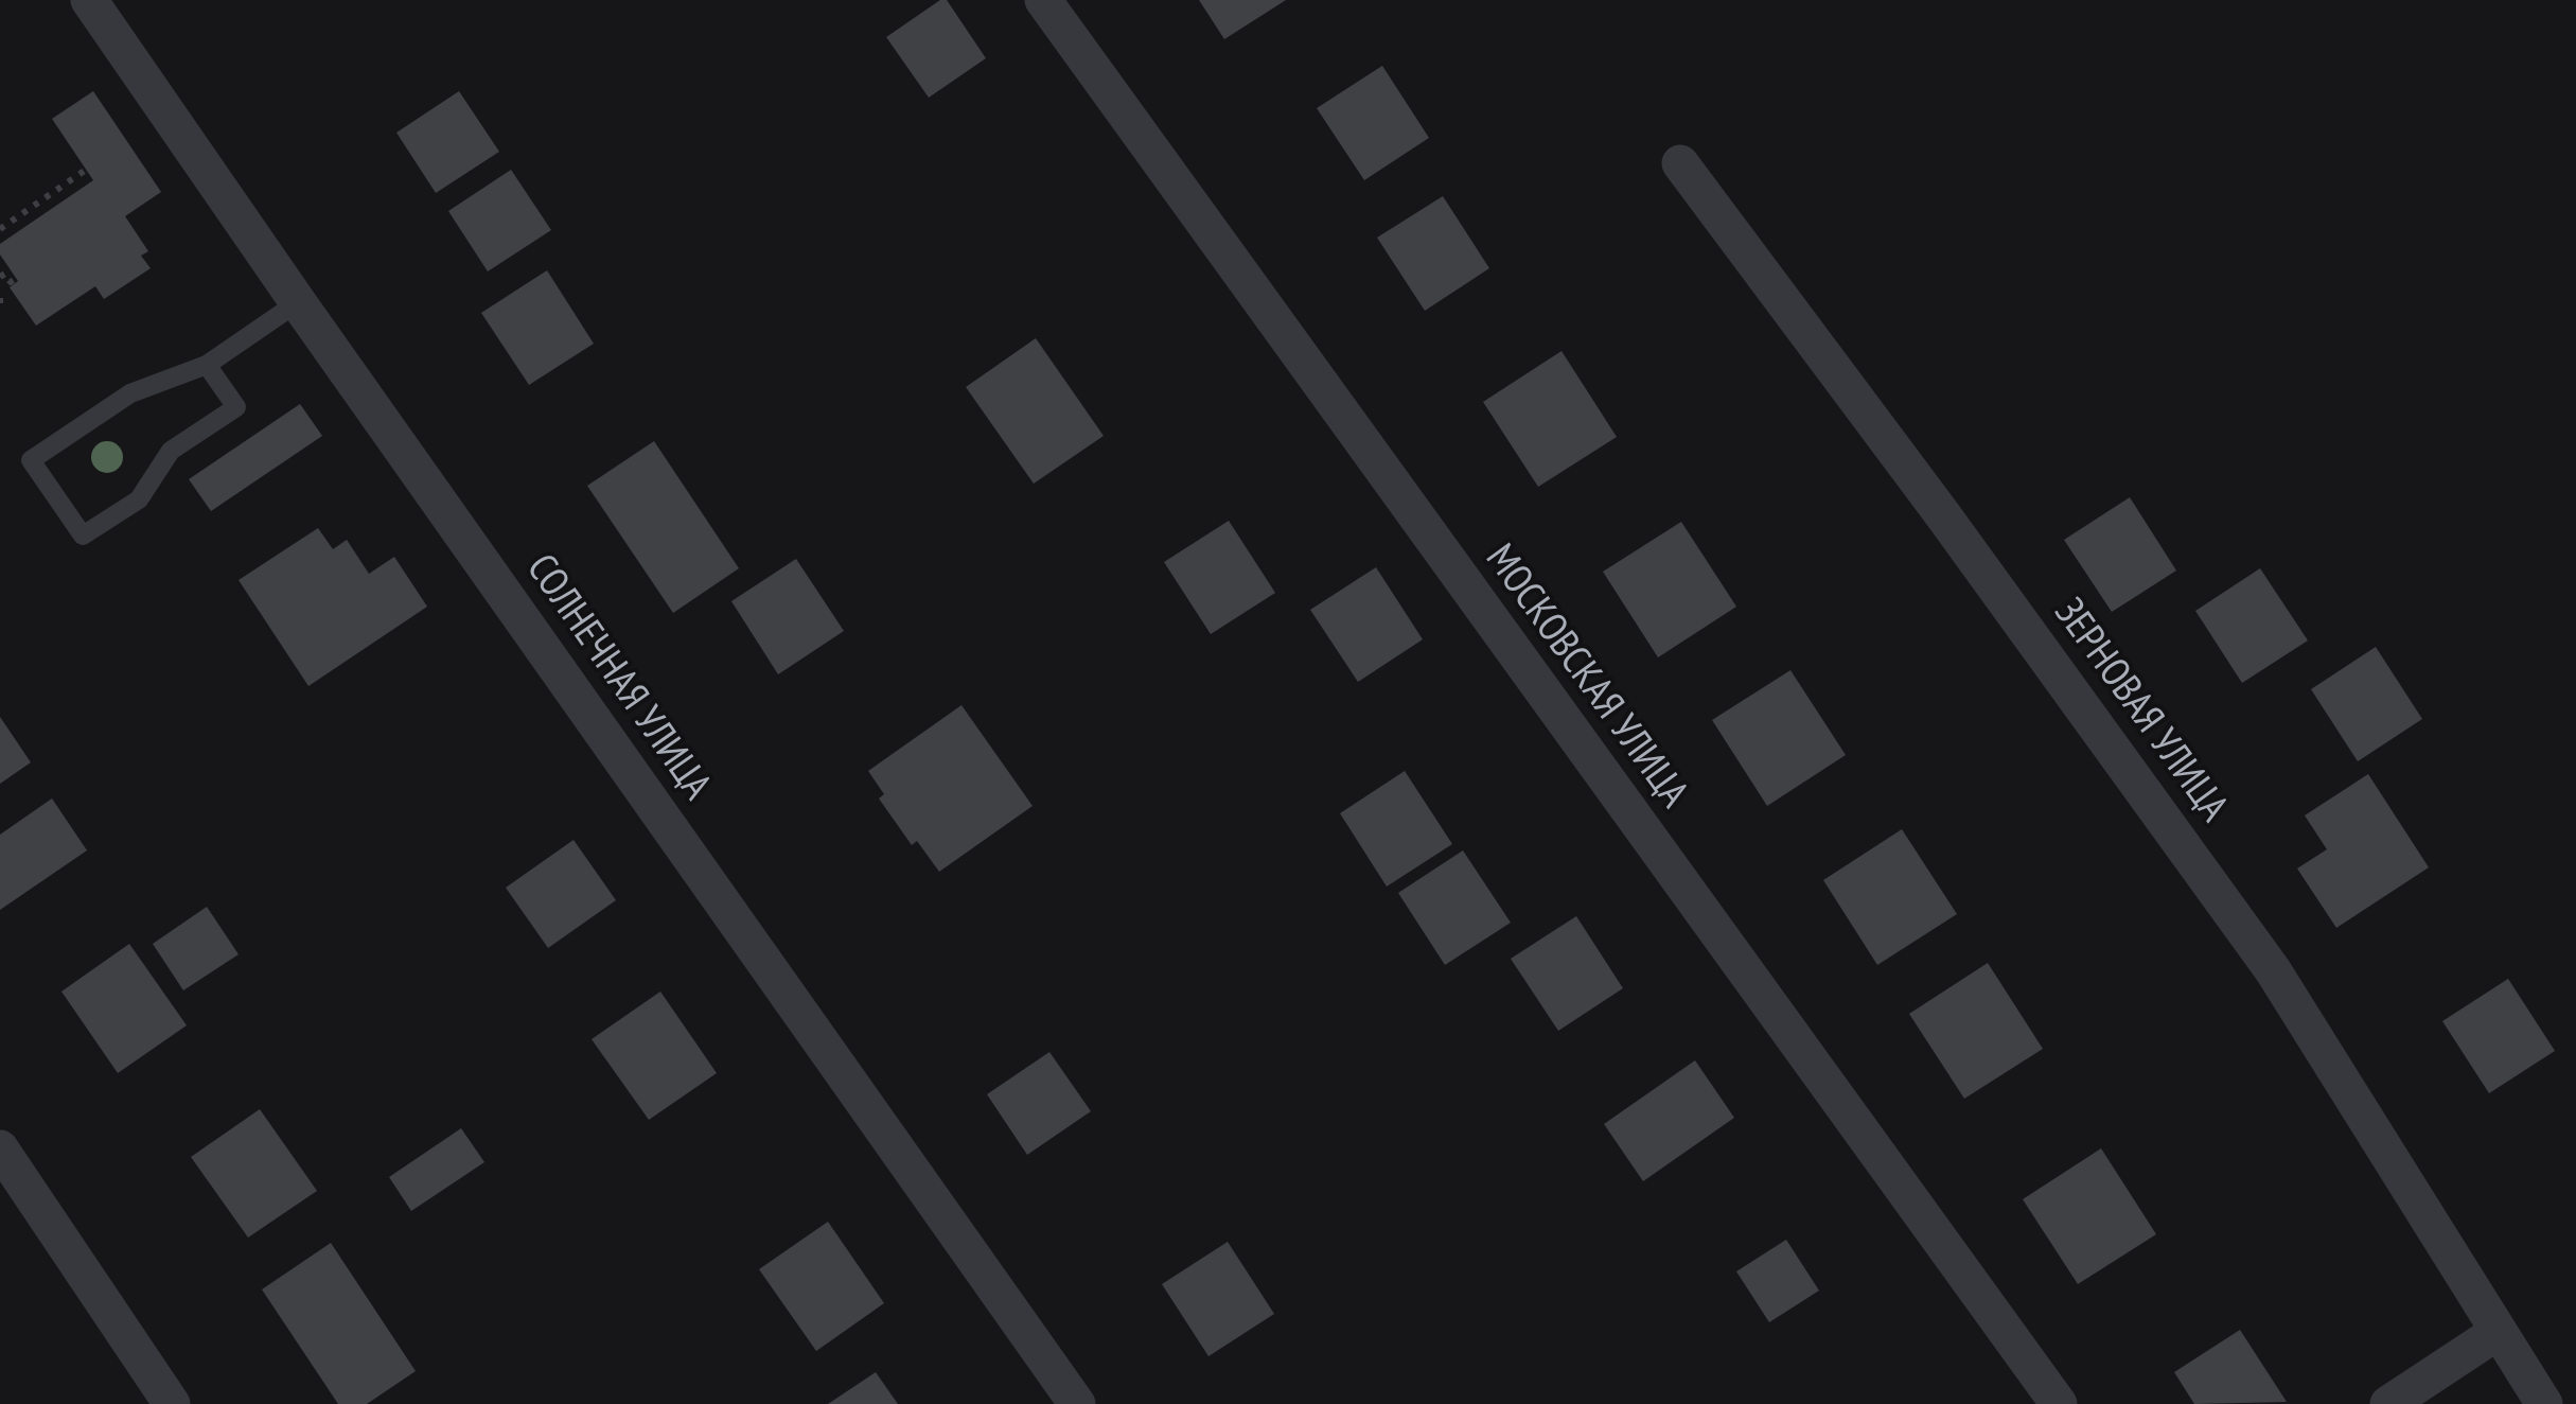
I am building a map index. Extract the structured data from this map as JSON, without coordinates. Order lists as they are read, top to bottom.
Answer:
{
  "streets": {
    "street": ["МОСКОВСКАЯ УЛИЦА", "СОЛНЕЧНАЯ УЛИЦА", "ЗЕРНОВАЯ УЛИЦА"]
  }
}
